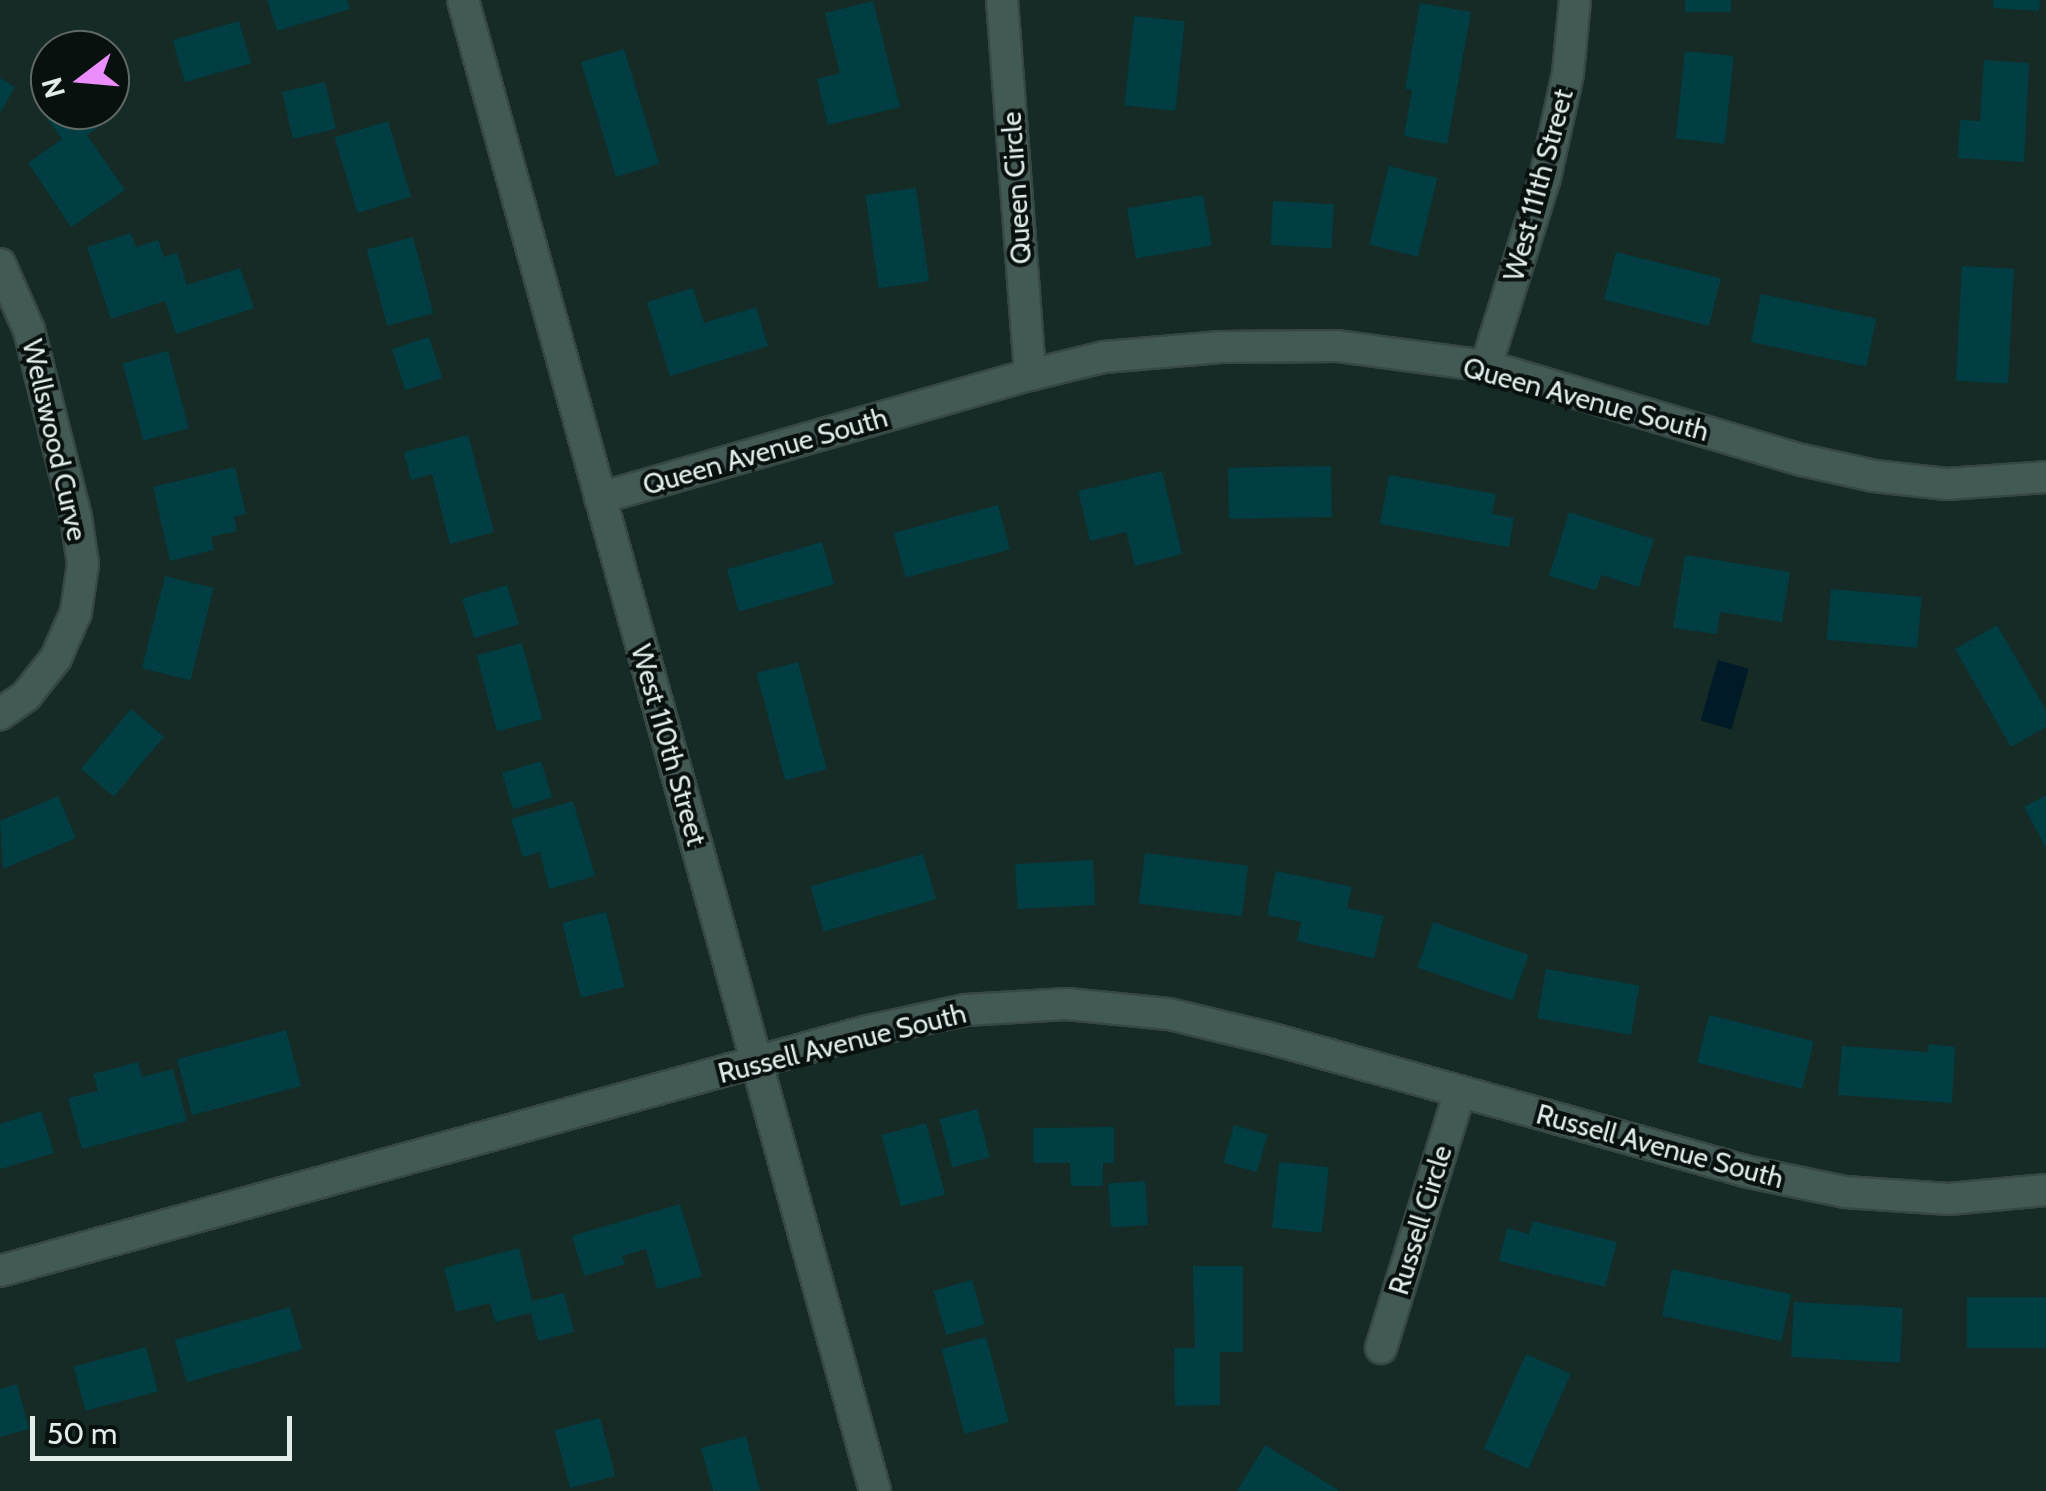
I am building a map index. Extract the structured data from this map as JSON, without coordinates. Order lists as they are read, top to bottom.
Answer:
{
  "streets": {
    "street": [
      "West 111th Street",
      "Queen Circle",
      "Queen Avenue South",
      "Wellswood Curve",
      "West 110th Street",
      "Russell Avenue South",
      "Russell Circle"
    ]
  },
  "crossings": [
    ["West 111th Street", "Queen Avenue South"],
    ["Queen Circle", "Queen Avenue South"],
    ["Queen Avenue South", "West 110th Street"],
    ["West 110th Street", "Russell Avenue South"],
    ["Russell Avenue South", "Russell Circle"]
  ],
  "scale_bar": "50 m",
  "north": "left"
}
